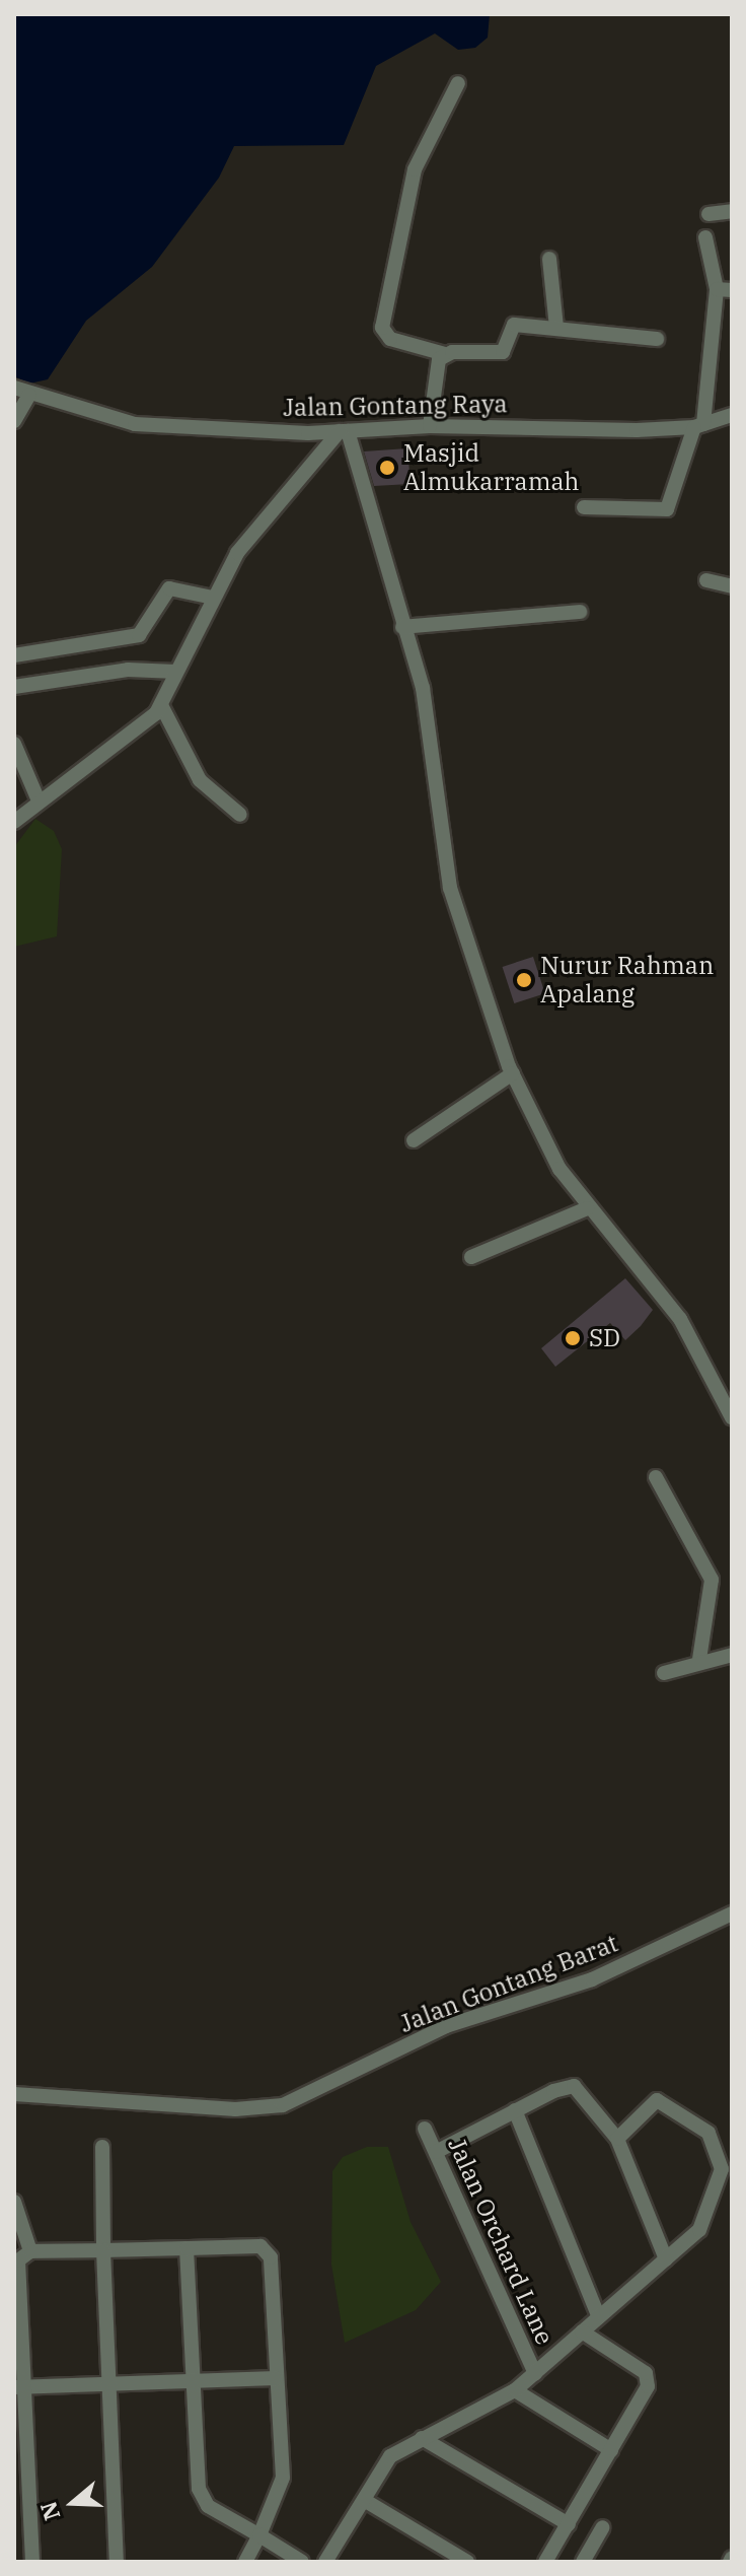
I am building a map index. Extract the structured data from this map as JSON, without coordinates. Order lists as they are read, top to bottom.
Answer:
{
  "streets": {
    "street": ["Jalan Gontang Raya", "Jalan Gontang Barat", "Jalan Orchard Lane"]
  },
  "places": ["Masjid Almukarramah", "Nurur Rahman Apalang", "SD"],
  "north": "left"
}
